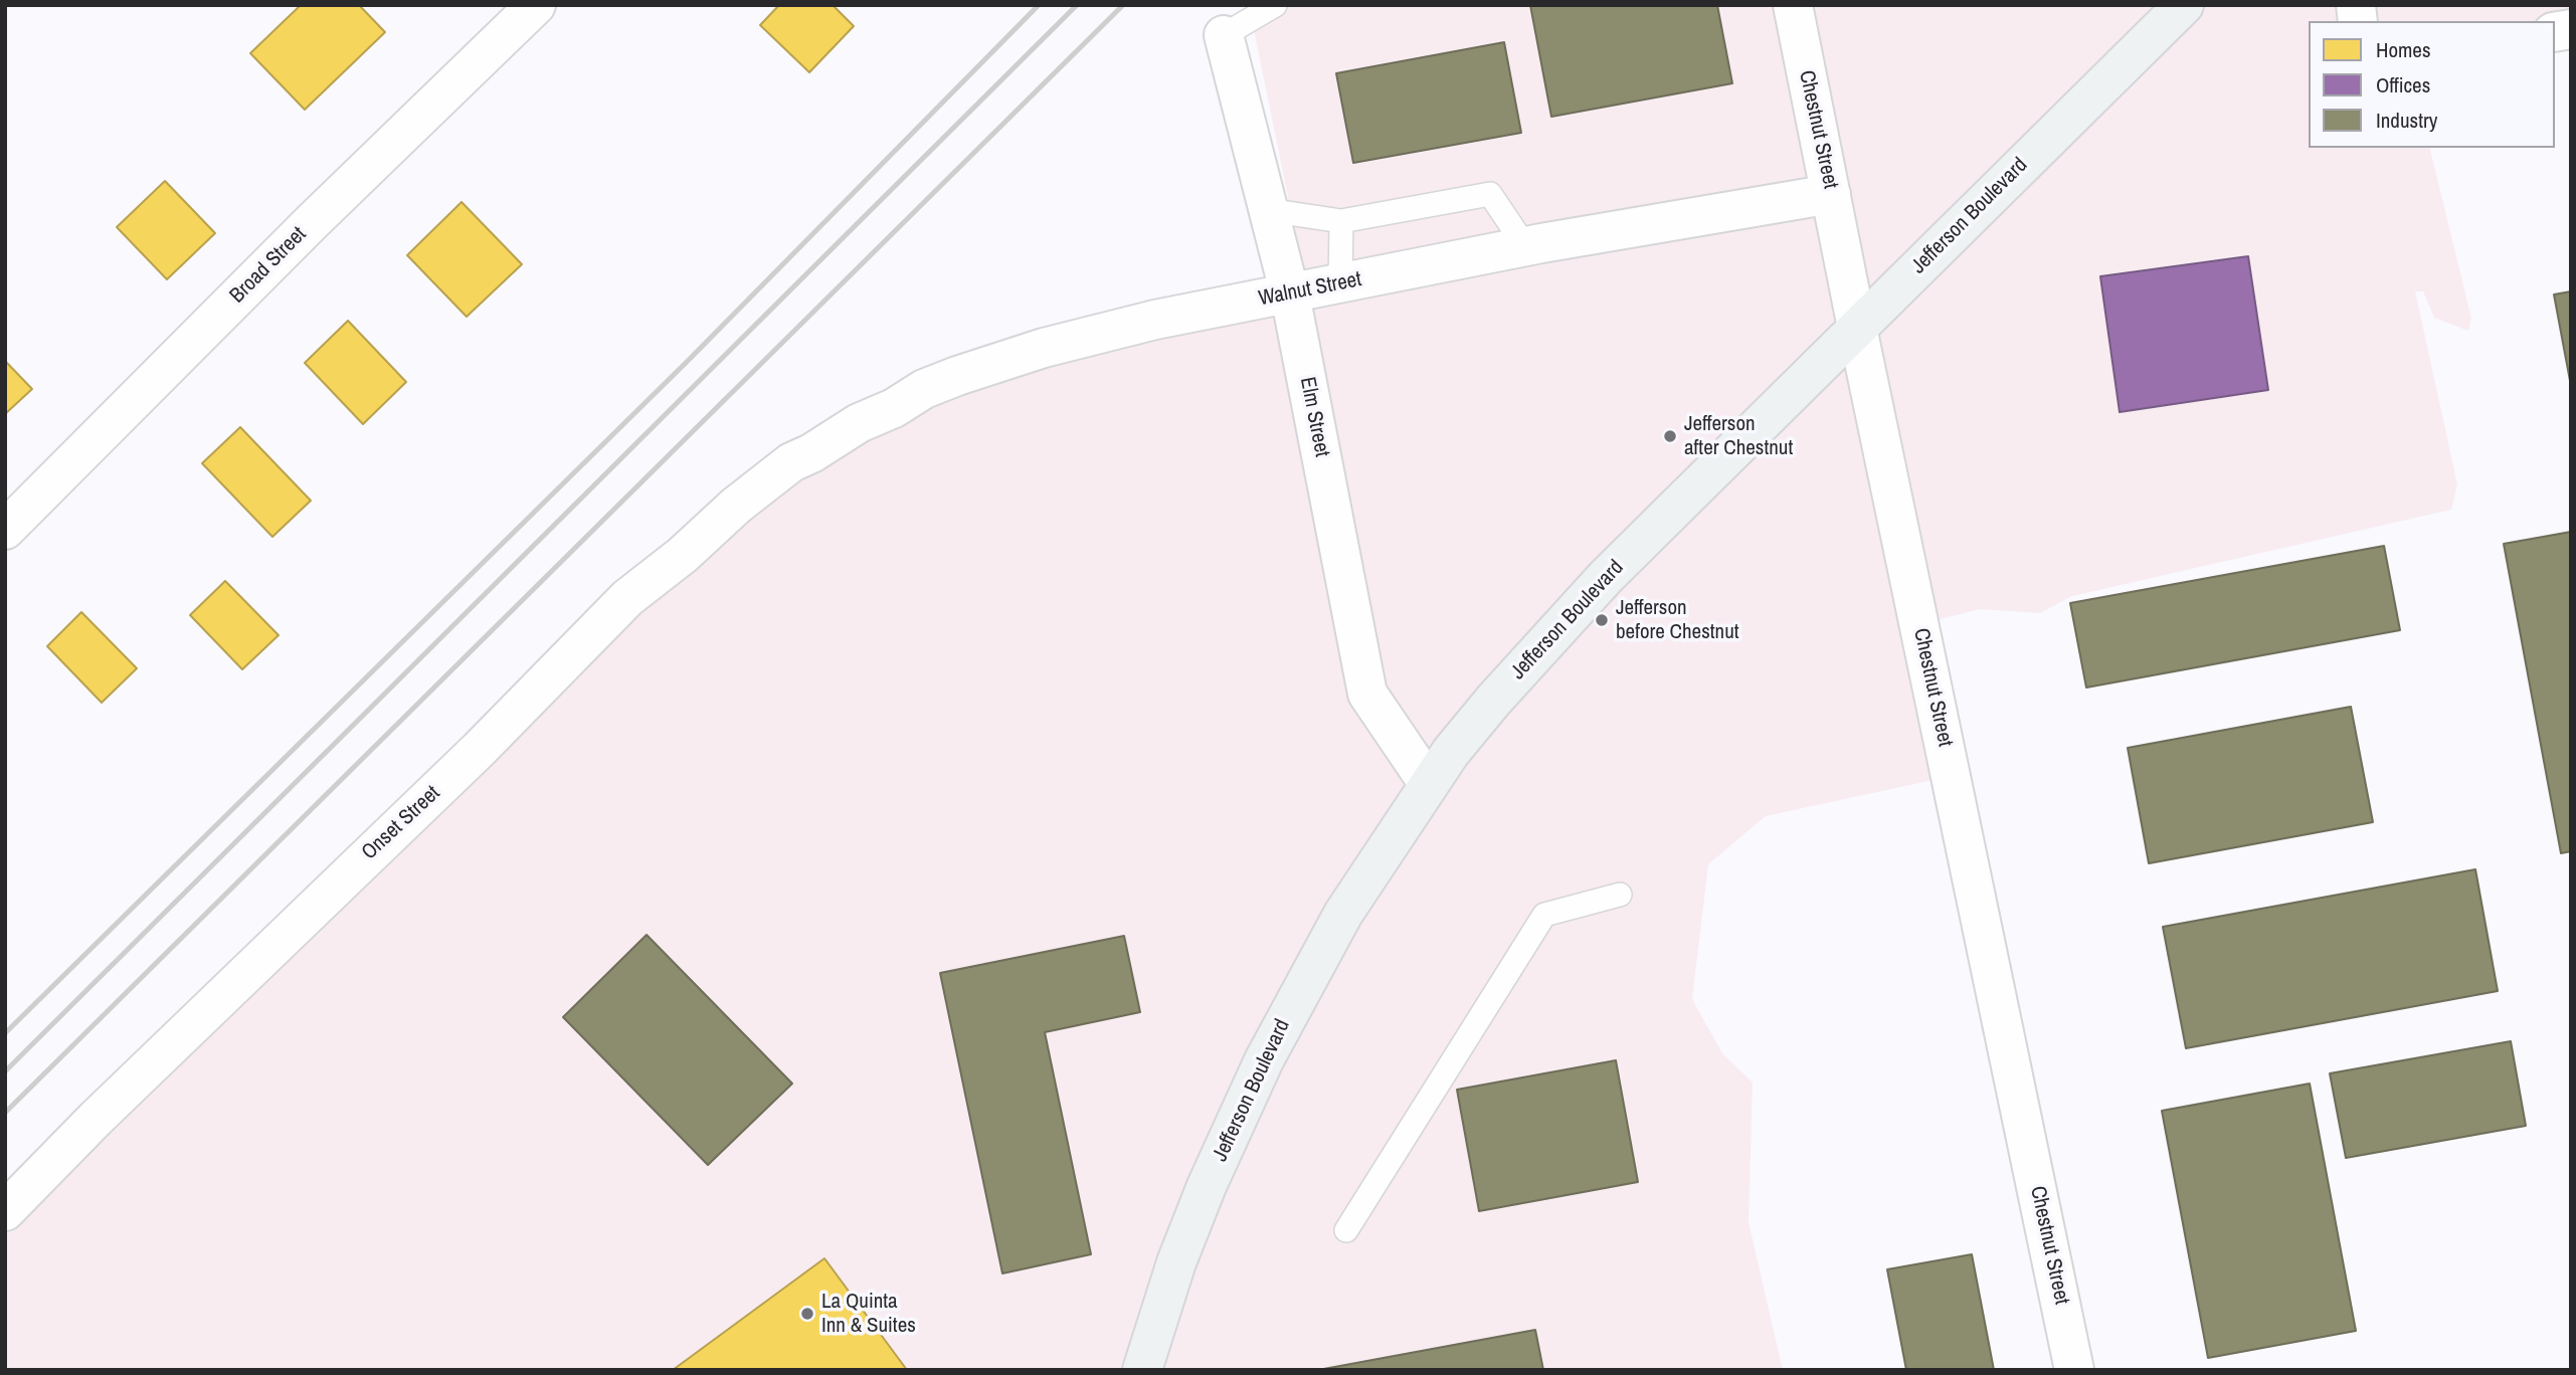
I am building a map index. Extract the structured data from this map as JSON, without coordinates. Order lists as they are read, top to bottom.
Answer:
{
  "streets": {
    "main road": ["Jefferson Boulevard"],
    "street": [
      "Chestnut Street",
      "Broad Street",
      "Walnut Street",
      "Elm Street",
      "Onset Street"
    ]
  },
  "crossings": [
    ["Chestnut Street", "Jefferson Boulevard"],
    ["Chestnut Street", "Walnut Street"],
    ["Jefferson Boulevard", "Elm Street"],
    ["Walnut Street", "Elm Street"],
    ["Walnut Street", "Onset Street"]
  ],
  "places": ["Jefferson after Chestnut", "Jefferson before Chestnut", "La Quinta Inn & Suites"],
  "legend": ["Homes", "Offices", "Industry"]
}
